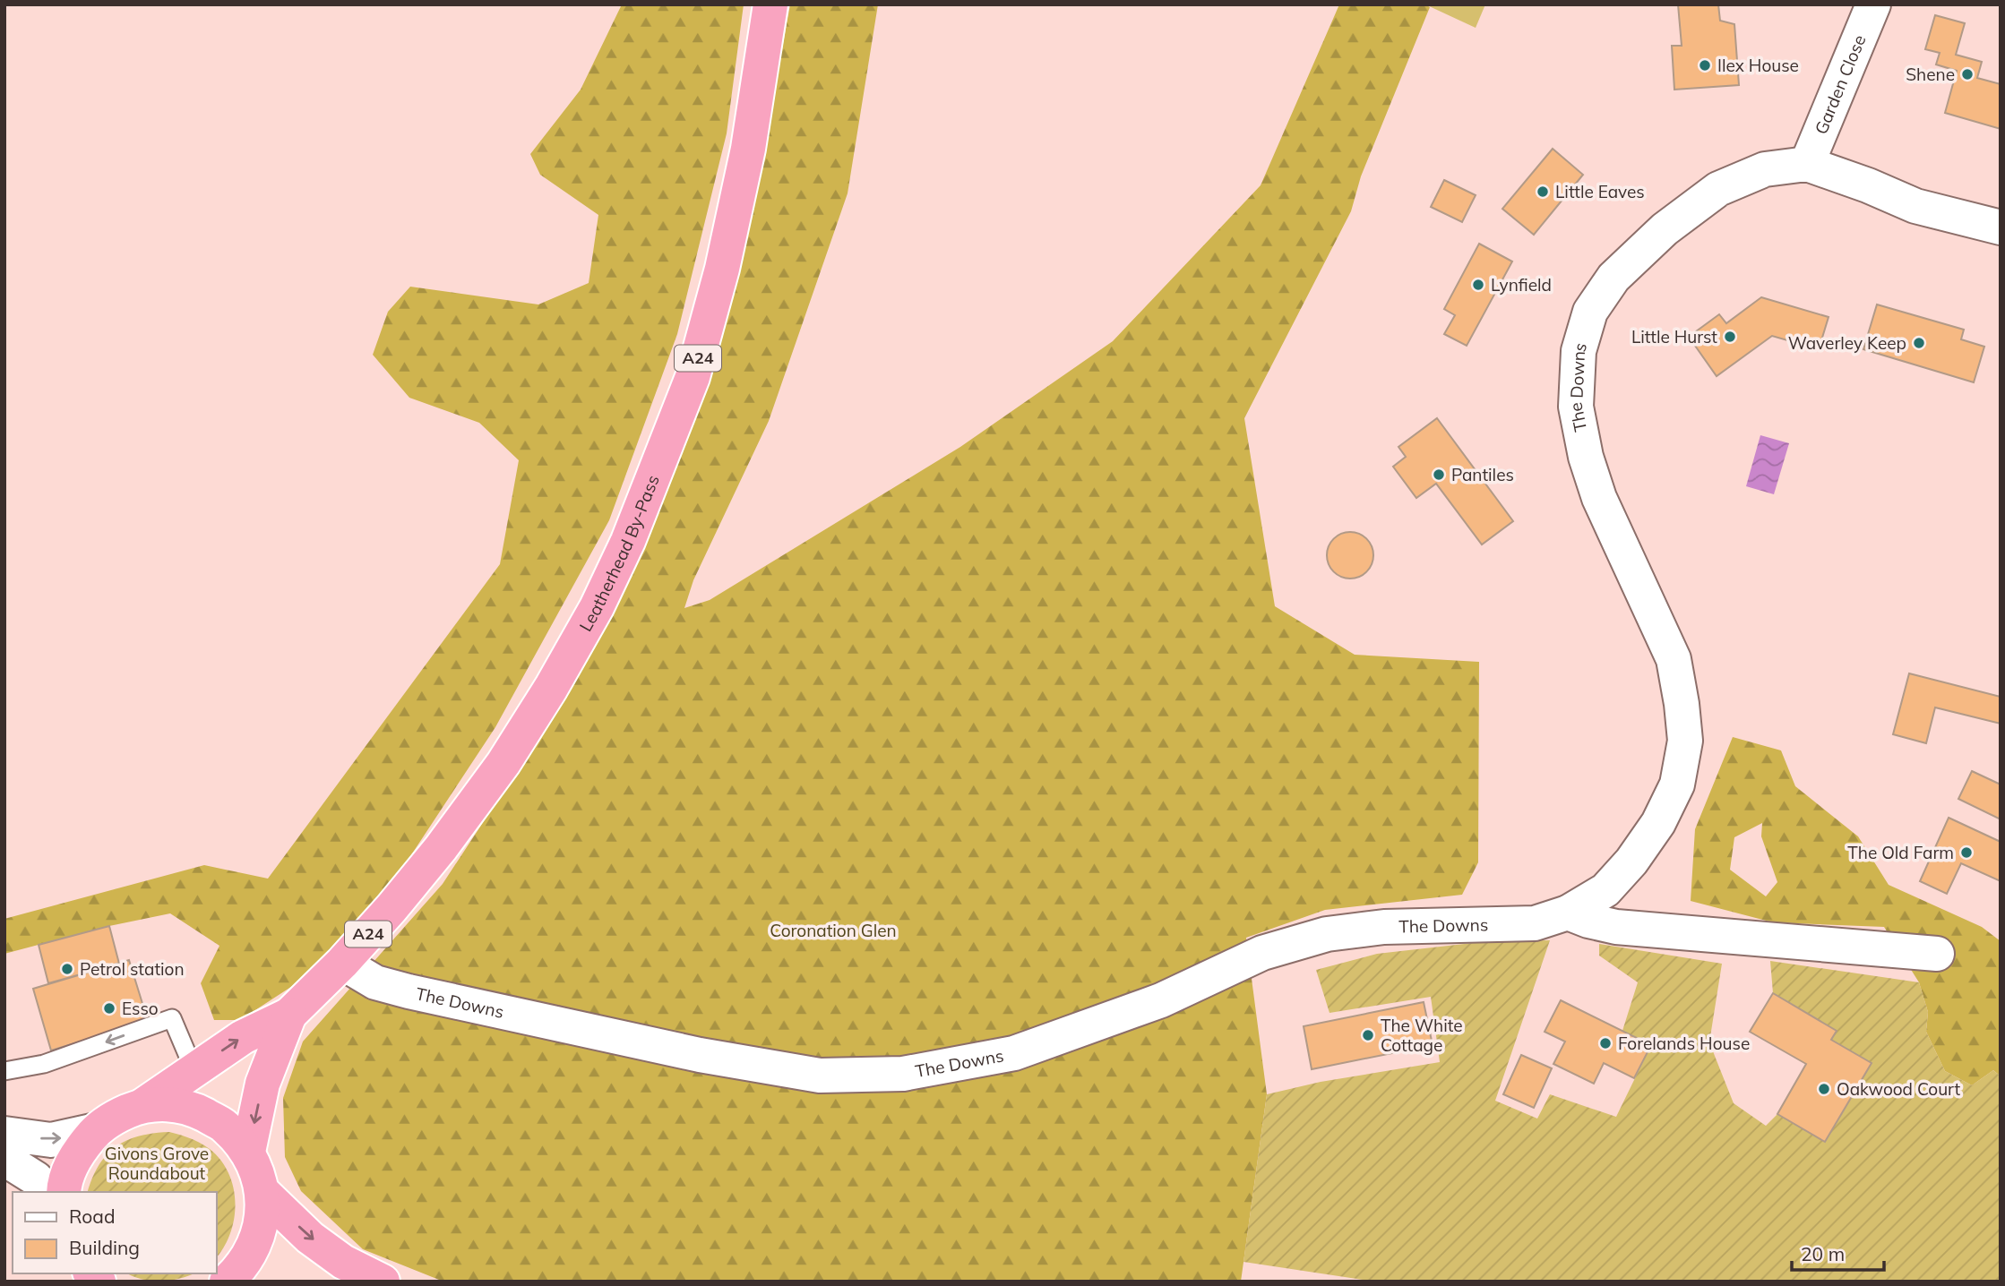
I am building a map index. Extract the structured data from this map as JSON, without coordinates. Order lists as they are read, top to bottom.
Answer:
{
  "streets": {
    "highway": ["A24", "Leatherhead By-Pass"],
    "street": ["Garden Close", "The Downs"]
  },
  "crossings": [
    ["Garden Close", "The Downs"],
    ["The Downs", "Leatherhead By-Pass"]
  ],
  "parks": ["Coronation Glen", "Givons Grove Roundabout"],
  "places": [
    "Ilex House",
    "Shene",
    "Little Eaves",
    "Lynfield",
    "Little Hurst",
    "Waverley Keep",
    "Pantiles",
    "The Old Farm",
    "Petrol station",
    "Esso",
    "The White Cottage",
    "Forelands House",
    "Oakwood Court"
  ],
  "legend": ["Road", "Building"],
  "scale_bar": "20 m"
}
